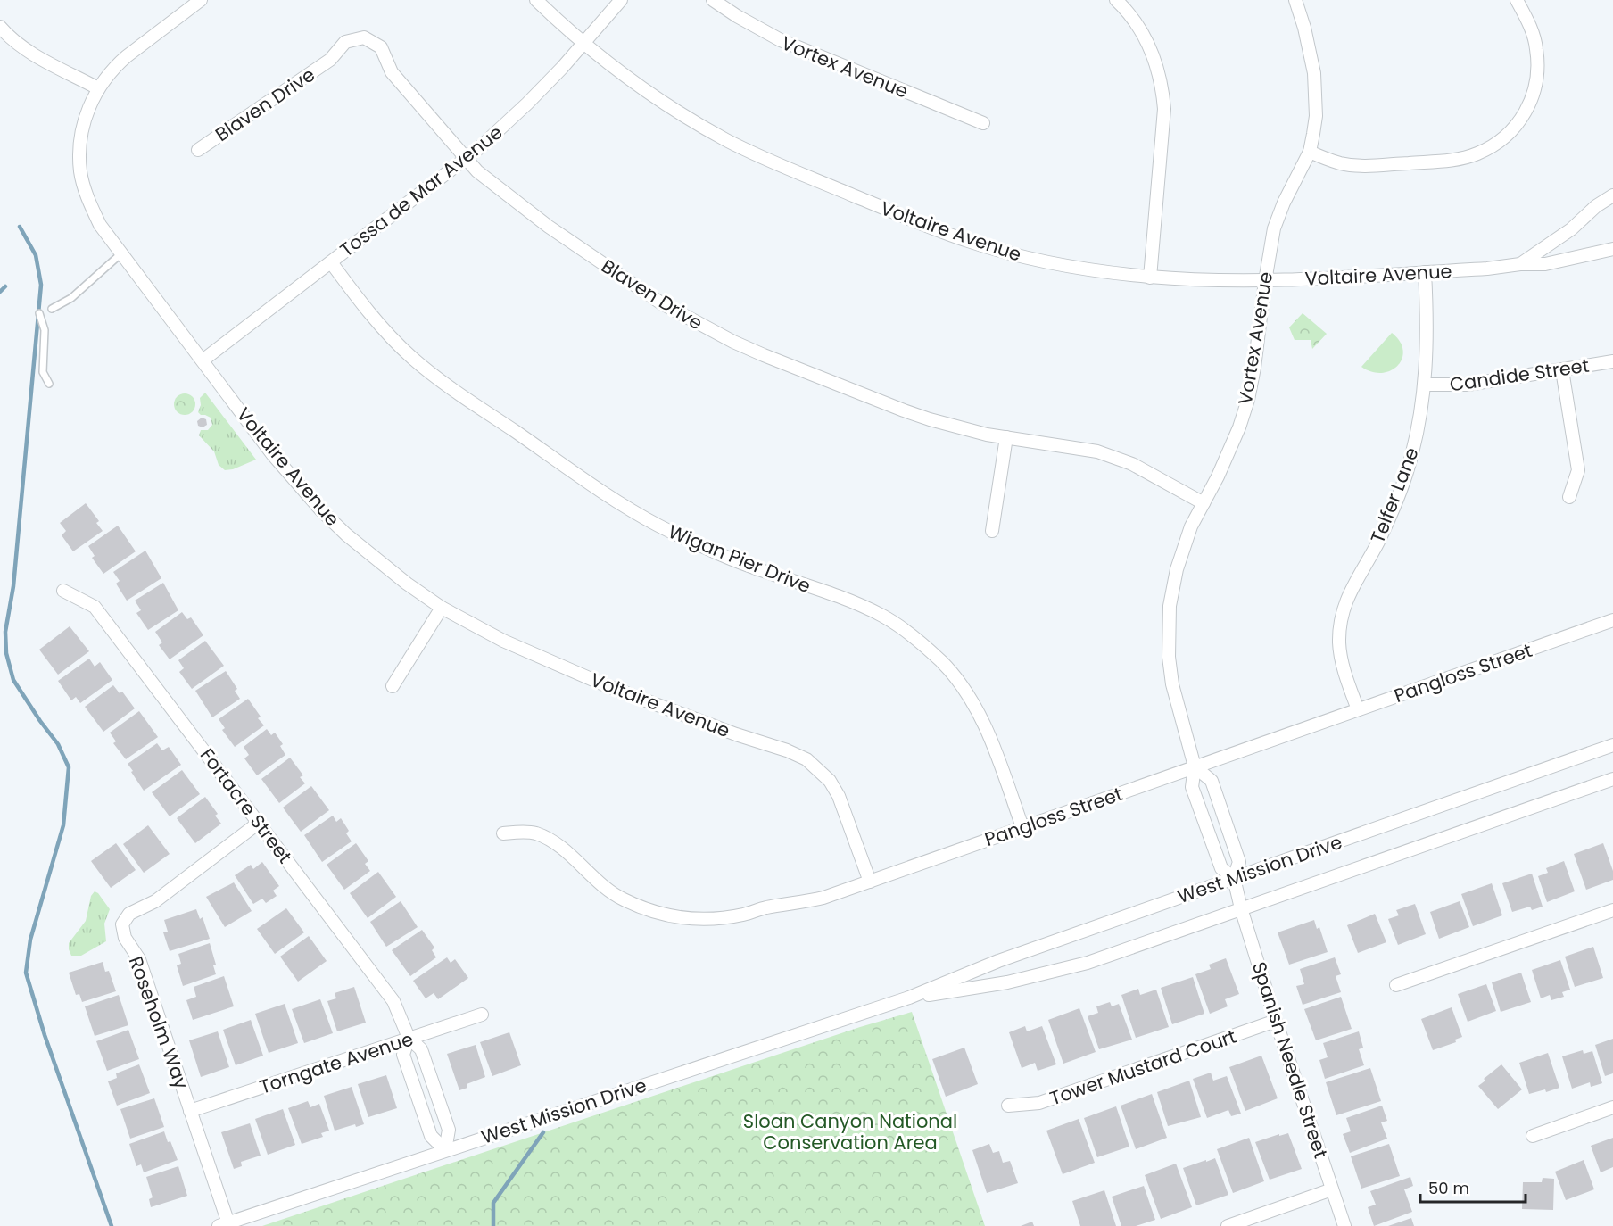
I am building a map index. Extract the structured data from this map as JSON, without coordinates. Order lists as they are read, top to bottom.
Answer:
{
  "streets": {
    "street": [
      "Vortex Avenue",
      "Blaven Drive",
      "Tossa de Mar Avenue",
      "Voltaire Avenue",
      "Candide Street",
      "Telfer Lane",
      "Wigan Pier Drive",
      "Pangloss Street",
      "Fortacre Street",
      "West Mission Drive",
      "Roseholm Way",
      "Spanish Needle Street",
      "Torngate Avenue",
      "Tower Mustard Court"
    ]
  },
  "crossings": [
    ["Vortex Avenue", "Blaven Drive"],
    ["Vortex Avenue", "Voltaire Avenue"],
    ["Vortex Avenue", "Pangloss Street"],
    ["Vortex Avenue", "West Mission Drive"],
    ["Vortex Avenue", "Spanish Needle Street"],
    ["Blaven Drive", "Tossa de Mar Avenue"],
    ["Tossa de Mar Avenue", "Voltaire Avenue"],
    ["Tossa de Mar Avenue", "Wigan Pier Drive"],
    ["Voltaire Avenue", "Telfer Lane"],
    ["Voltaire Avenue", "Pangloss Street"],
    ["Candide Street", "Telfer Lane"],
    ["Telfer Lane", "Pangloss Street"],
    ["Wigan Pier Drive", "Pangloss Street"],
    ["Fortacre Street", "West Mission Drive"],
    ["Fortacre Street", "Roseholm Way"],
    ["Fortacre Street", "Torngate Avenue"],
    ["West Mission Drive", "Roseholm Way"],
    ["West Mission Drive", "Spanish Needle Street"],
    ["Roseholm Way", "Torngate Avenue"],
    ["Spanish Needle Street", "Tower Mustard Court"]
  ],
  "parks": ["Sloan Canyon National Conservation Area"],
  "scale_bar": "50 m"
}
